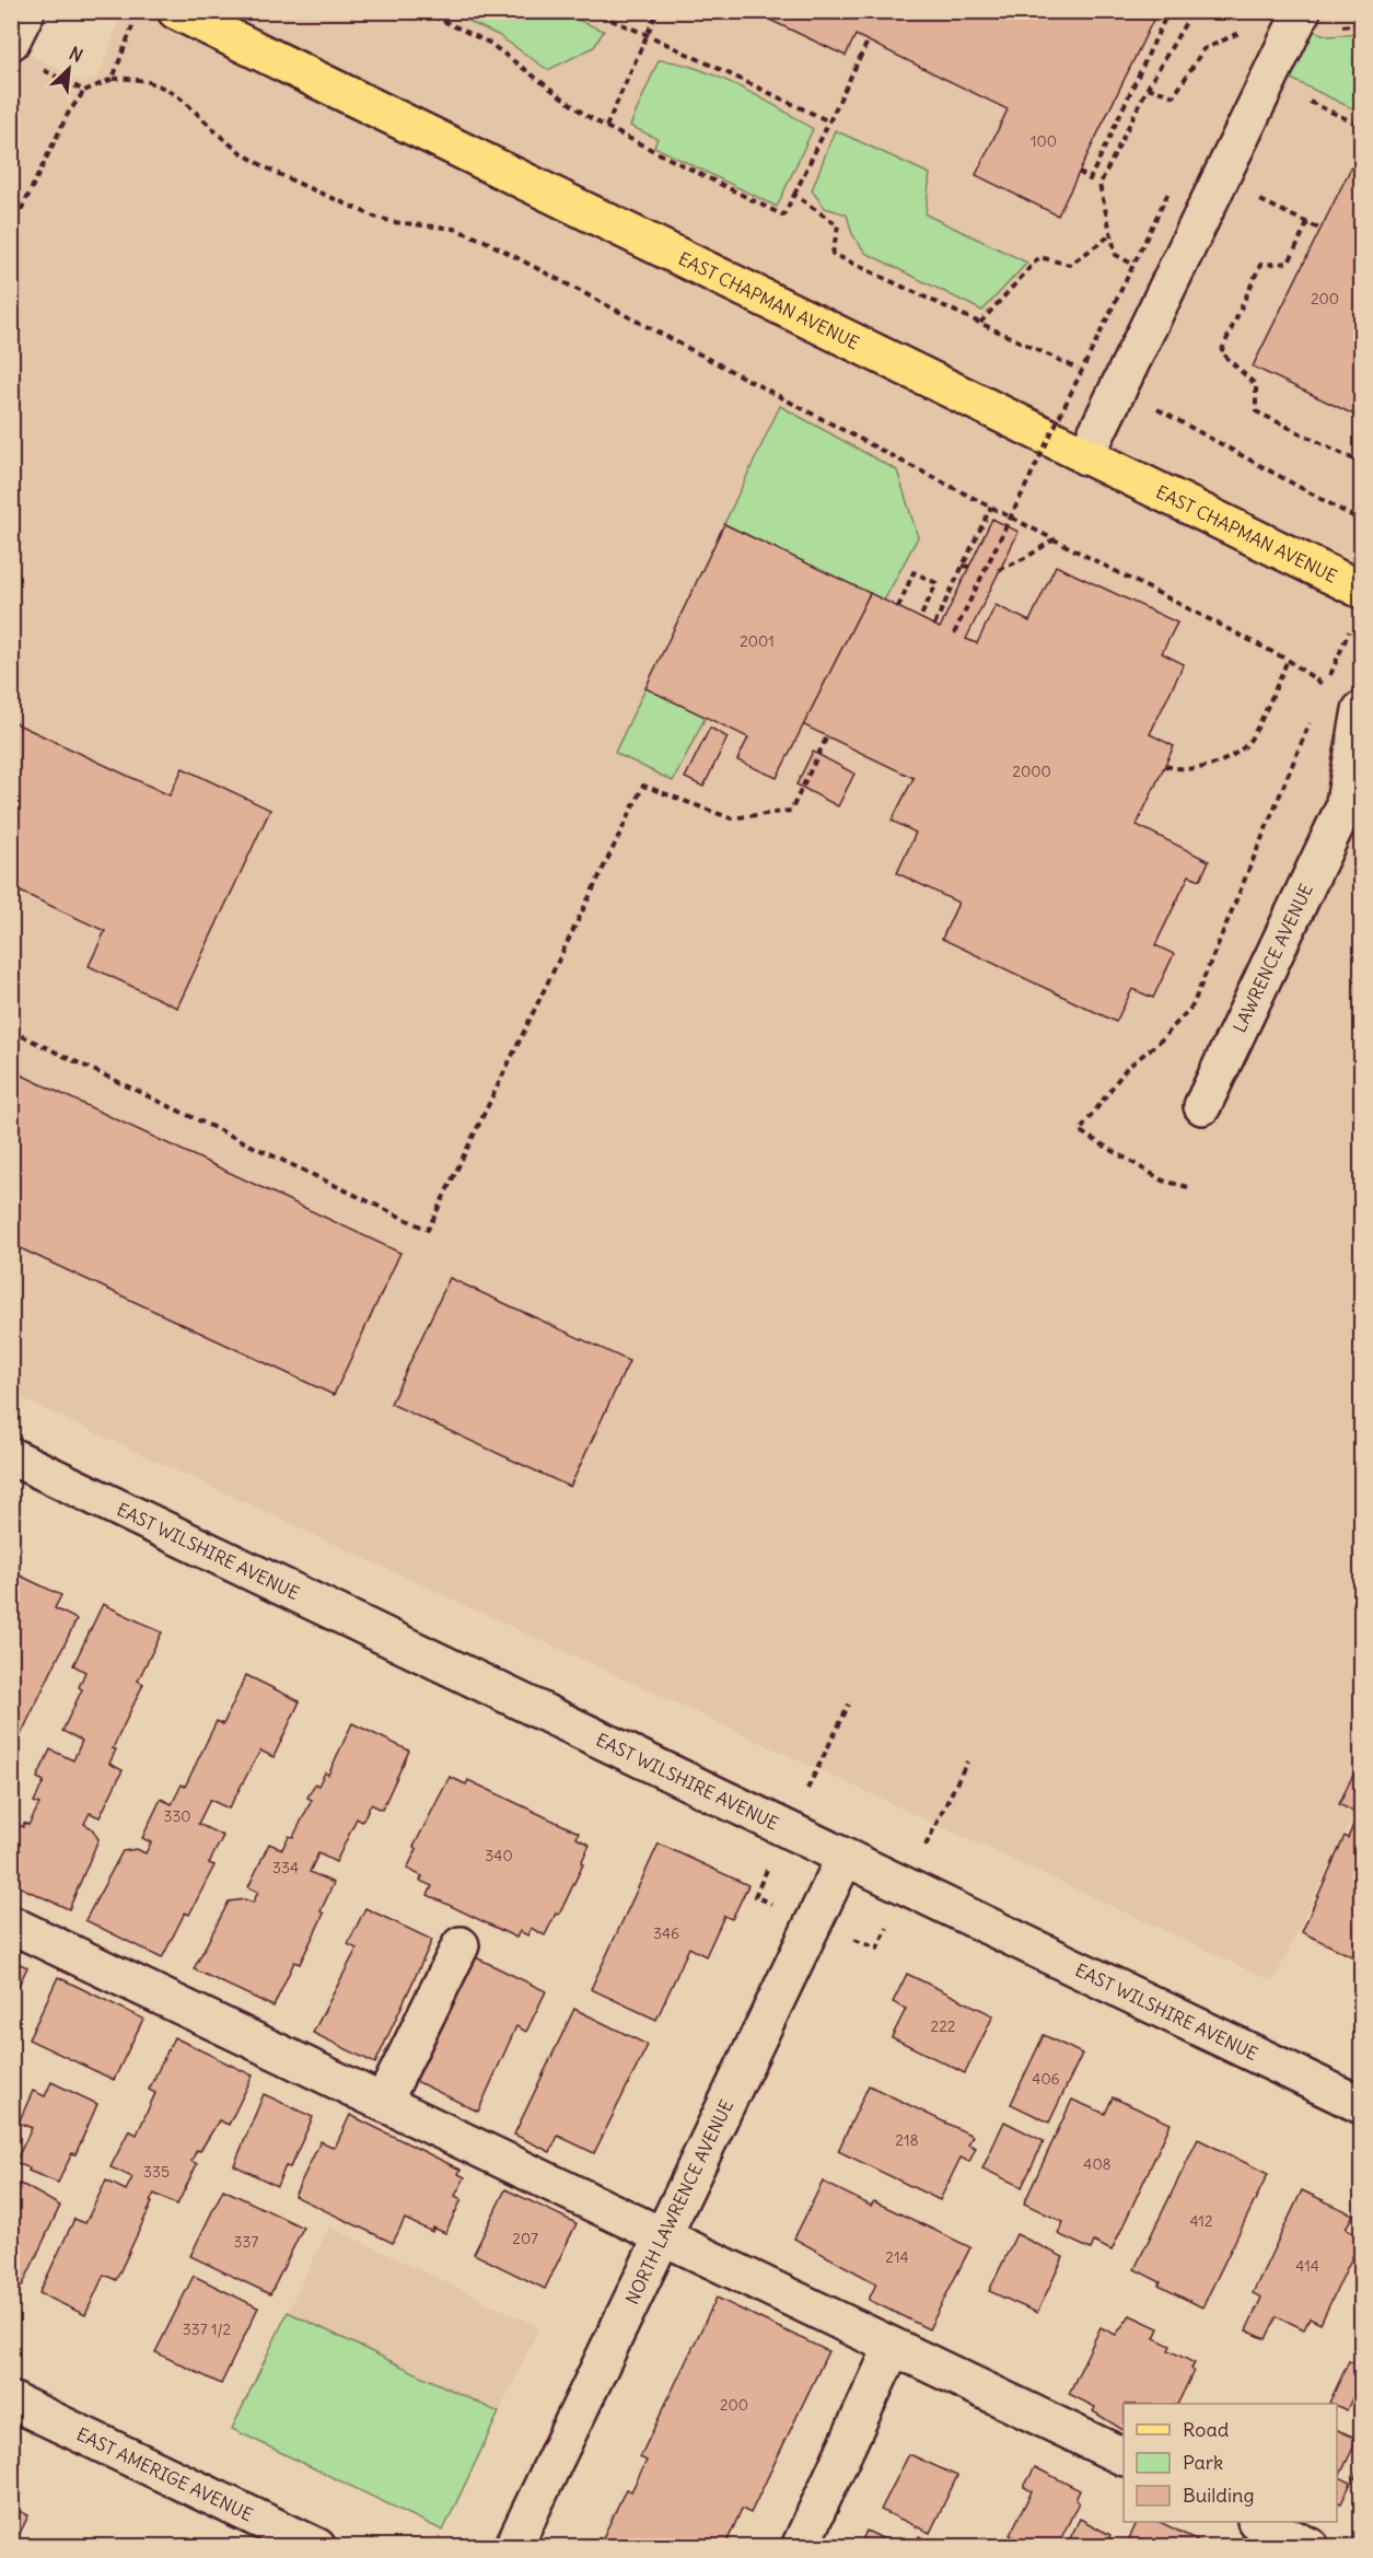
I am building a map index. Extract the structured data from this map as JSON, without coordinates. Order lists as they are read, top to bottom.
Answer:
{
  "streets": {
    "main road": ["EAST CHAPMAN AVENUE"],
    "street": [
      "LAWRENCE AVENUE",
      "EAST WILSHIRE AVENUE",
      "NORTH LAWRENCE AVENUE",
      "EAST AMERIGE AVENUE"
    ]
  },
  "crossings": [
    ["EAST WILSHIRE AVENUE", "NORTH LAWRENCE AVENUE"]
  ],
  "house_numbers": [
    "100",
    "200",
    "2001",
    "2000",
    "330",
    "340",
    "334",
    "346",
    "222",
    "406",
    "218",
    "408",
    "335",
    "412",
    "207",
    "337",
    "214",
    "414",
    "337 1/2",
    "200"
  ],
  "legend": ["Road", "Park", "Building"],
  "north": "top right"
}
